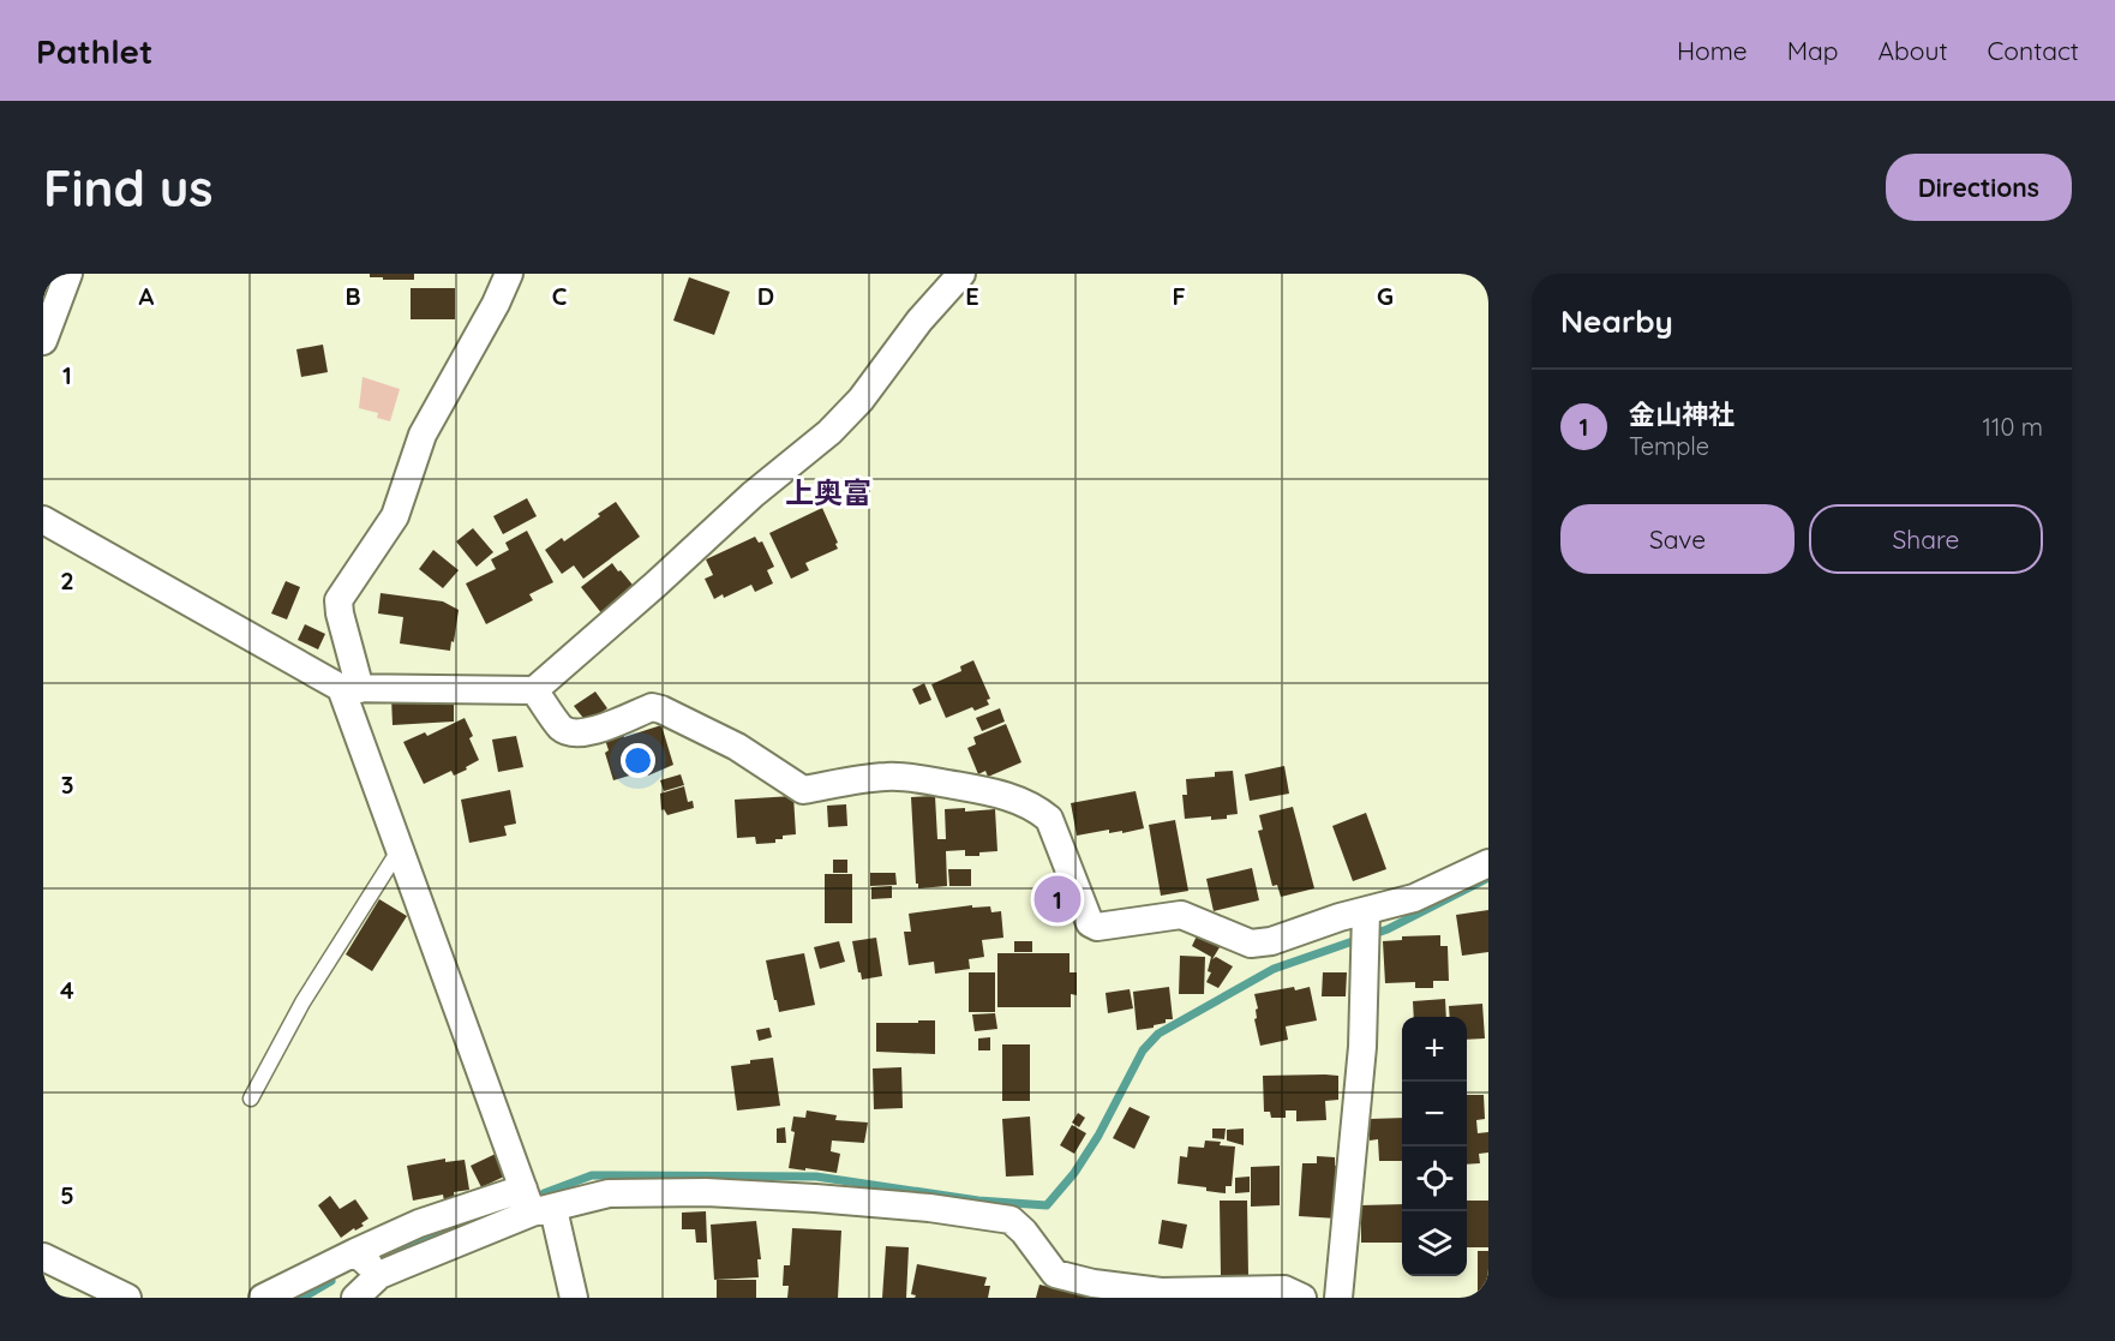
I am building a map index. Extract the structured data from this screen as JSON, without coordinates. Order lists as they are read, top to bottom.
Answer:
{
  "districts": ["上奥富"],
  "page": {
    "header": "Pathlet",
    "nav": [
      "Home",
      "Map",
      "About",
      "Contact"
    ],
    "buttons": [
      "Directions",
      ["Save", "Share"]
    ],
    "title": "Find us",
    "heading": "Nearby",
    "list": [
      {
        "mark": "1",
        "name": "金山神社",
        "note": "Temple",
        "value": "110 m"
      }
    ],
    "pins": "1",
    "map_buttons": ["+", "−"]
  },
  "grid": {
    "columns": [
      "A",
      "B",
      "C",
      "D",
      "E",
      "F",
      "G"
    ],
    "rows": [
      "1",
      "2",
      "3",
      "4",
      "5"
    ]
  }
}
